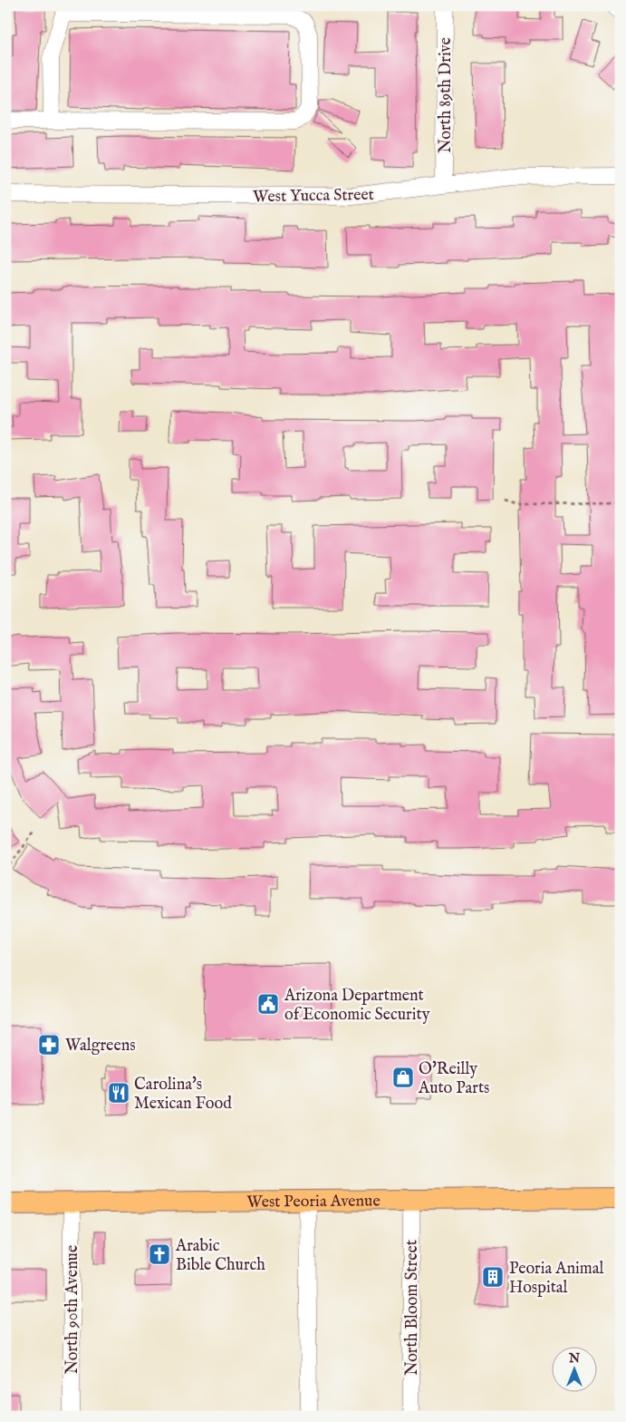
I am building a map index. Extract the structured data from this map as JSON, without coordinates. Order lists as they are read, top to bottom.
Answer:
{
  "streets": {
    "main road": ["West Peoria Avenue"],
    "street": [
      "North 89th Drive",
      "West Yucca Street",
      "North Bloom Street",
      "North 90th Avenue"
    ]
  },
  "crossings": [
    ["North 89th Drive", "West Yucca Street"],
    ["West Peoria Avenue", "North Bloom Street"],
    ["West Peoria Avenue", "North 90th Avenue"]
  ],
  "places": {
    "public building": ["Arizona Department of Economic Security"],
    "pharmacy": ["Walgreens"],
    "shop": ["O'Reilly Auto Parts"],
    "restaurant": ["Carolina's Mexican Food"],
    "church": ["Arabic Bible Church"],
    "building": ["Peoria Animal Hospital"]
  },
  "north": "top"
}
